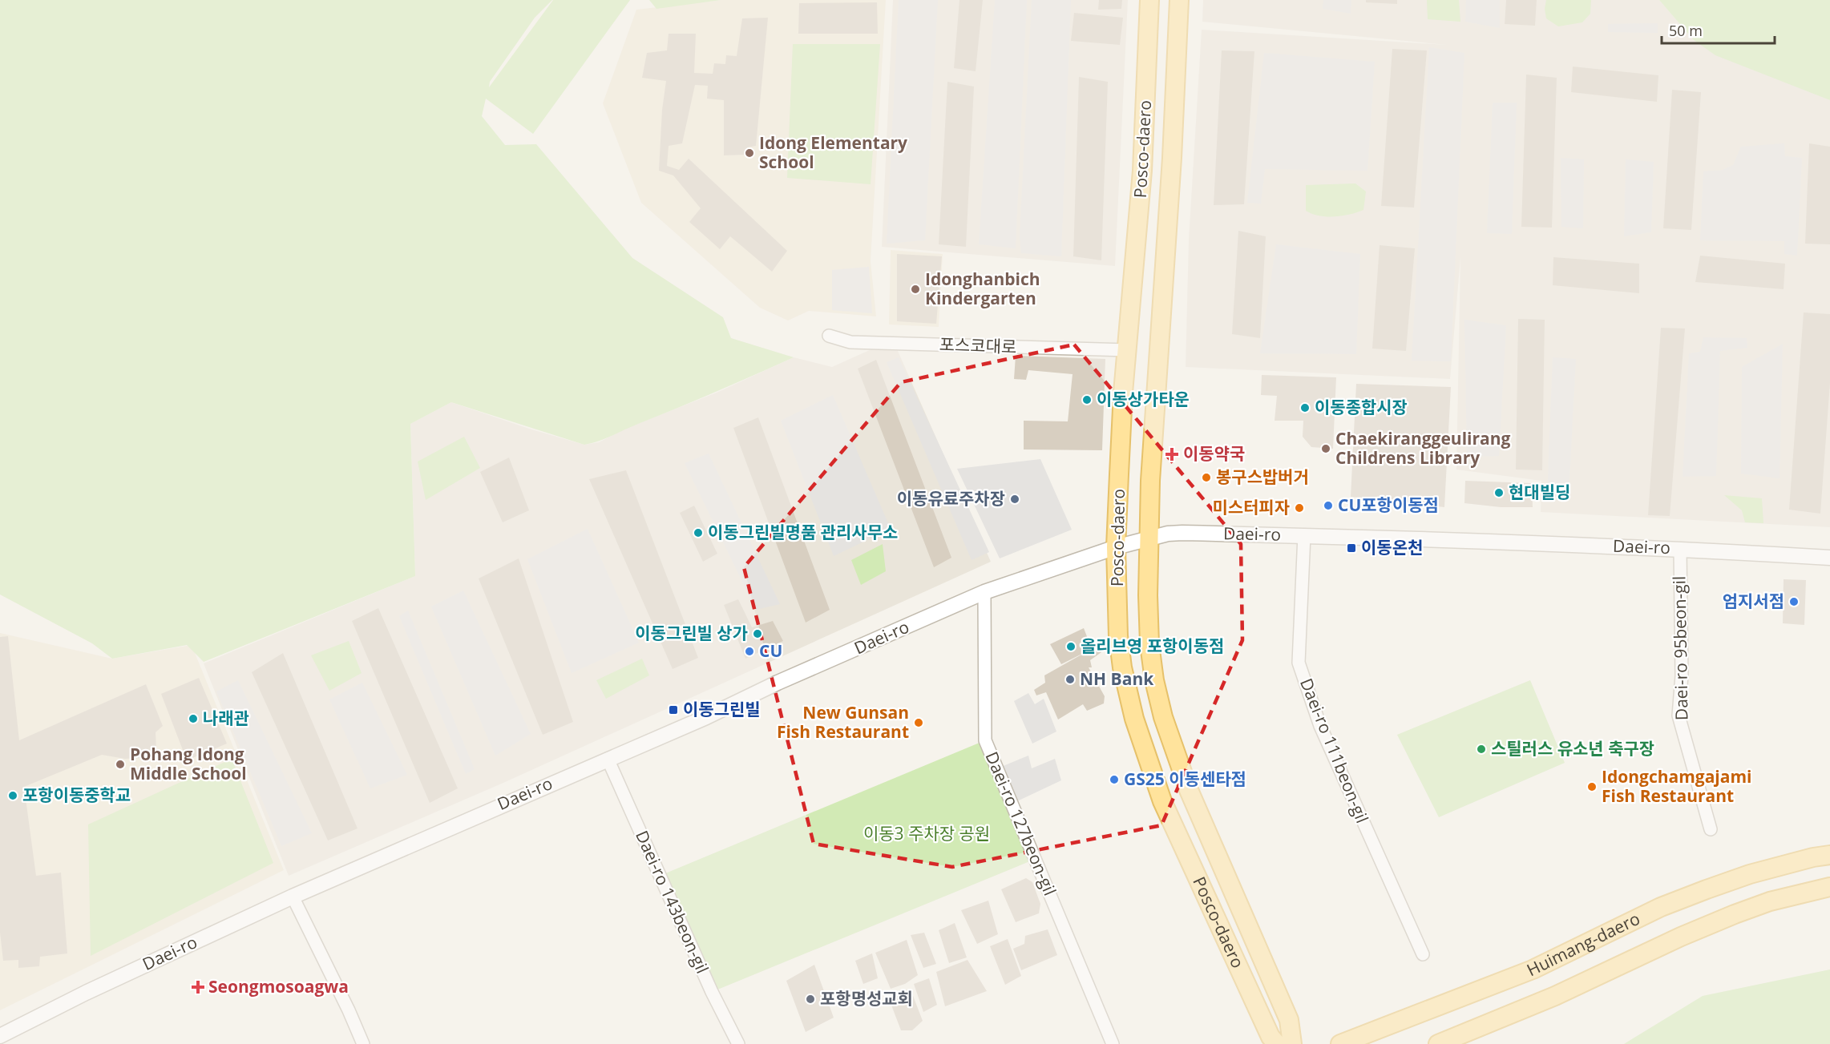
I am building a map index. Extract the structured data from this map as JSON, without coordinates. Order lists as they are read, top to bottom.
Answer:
{
  "streets": {
    "main road": ["Posco-daero", "Huimang-daero"],
    "street": [
      "포스코대로",
      "Daei-ro",
      "Daei-ro 95beon-gil",
      "Daei-ro 111beon-gil",
      "Daei-ro 127beon-gil",
      "Daei-ro 143beon-gil"
    ]
  },
  "crossings": [
    ["Posco-daero", "포스코대로"],
    ["Posco-daero", "Daei-ro"],
    ["Daei-ro", "Daei-ro 95beon-gil"],
    ["Daei-ro", "Daei-ro 111beon-gil"],
    ["Daei-ro", "Daei-ro 127beon-gil"],
    ["Daei-ro", "Daei-ro 143beon-gil"]
  ],
  "parks": ["이동3 주차장 공원"],
  "places": {
    "other": [
      "Idong Elementary School",
      "Idonghanbich Kindergarten",
      "이동상가타운",
      "이동종합시장",
      "Chaekiranggeulirang Childrens Library",
      "봉구스밥버거",
      "현대빌딩",
      "이동유료주차장",
      "CU포항이동점",
      "미스터피자",
      "이동그린빌명품 관리사무소",
      "엄지서점",
      "이동그린빌 상가",
      "올리브영 포항이동점",
      "CU",
      "NH Bank",
      "나래관",
      "New Gunsan Fish Restaurant",
      "스틸러스 유소년 축구장",
      "Pohang Idong Middle School",
      "GS25 이동센타점",
      "Idongchamgajami Fish Restaurant",
      "포항이동중학교",
      "포항명성교회"
    ],
    "health": ["이동약국", "Seongmosoagwa"],
    "transit": ["이동온천", "이동그린빌"]
  },
  "scale_bar": "50 m"
}
